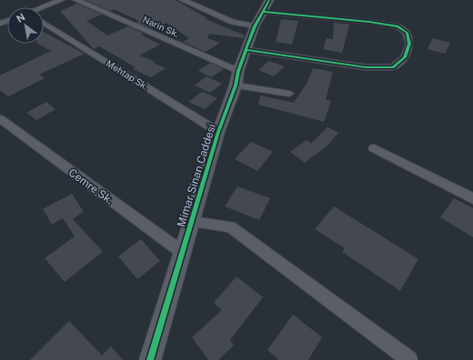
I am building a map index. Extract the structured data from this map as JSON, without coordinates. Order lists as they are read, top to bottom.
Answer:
{
  "streets": {
    "street": [
      "Narin Sk.",
      "Mehtap Sk.",
      "Mimar Sinan Caddesi",
      "Cemre Sk."
    ]
  },
  "crossings": [
    ["Narin Sk.", "Mimar Sinan Caddesi"],
    ["Mehtap Sk.", "Mimar Sinan Caddesi"],
    ["Mimar Sinan Caddesi", "Cemre Sk."]
  ],
  "north": "top left"
}
